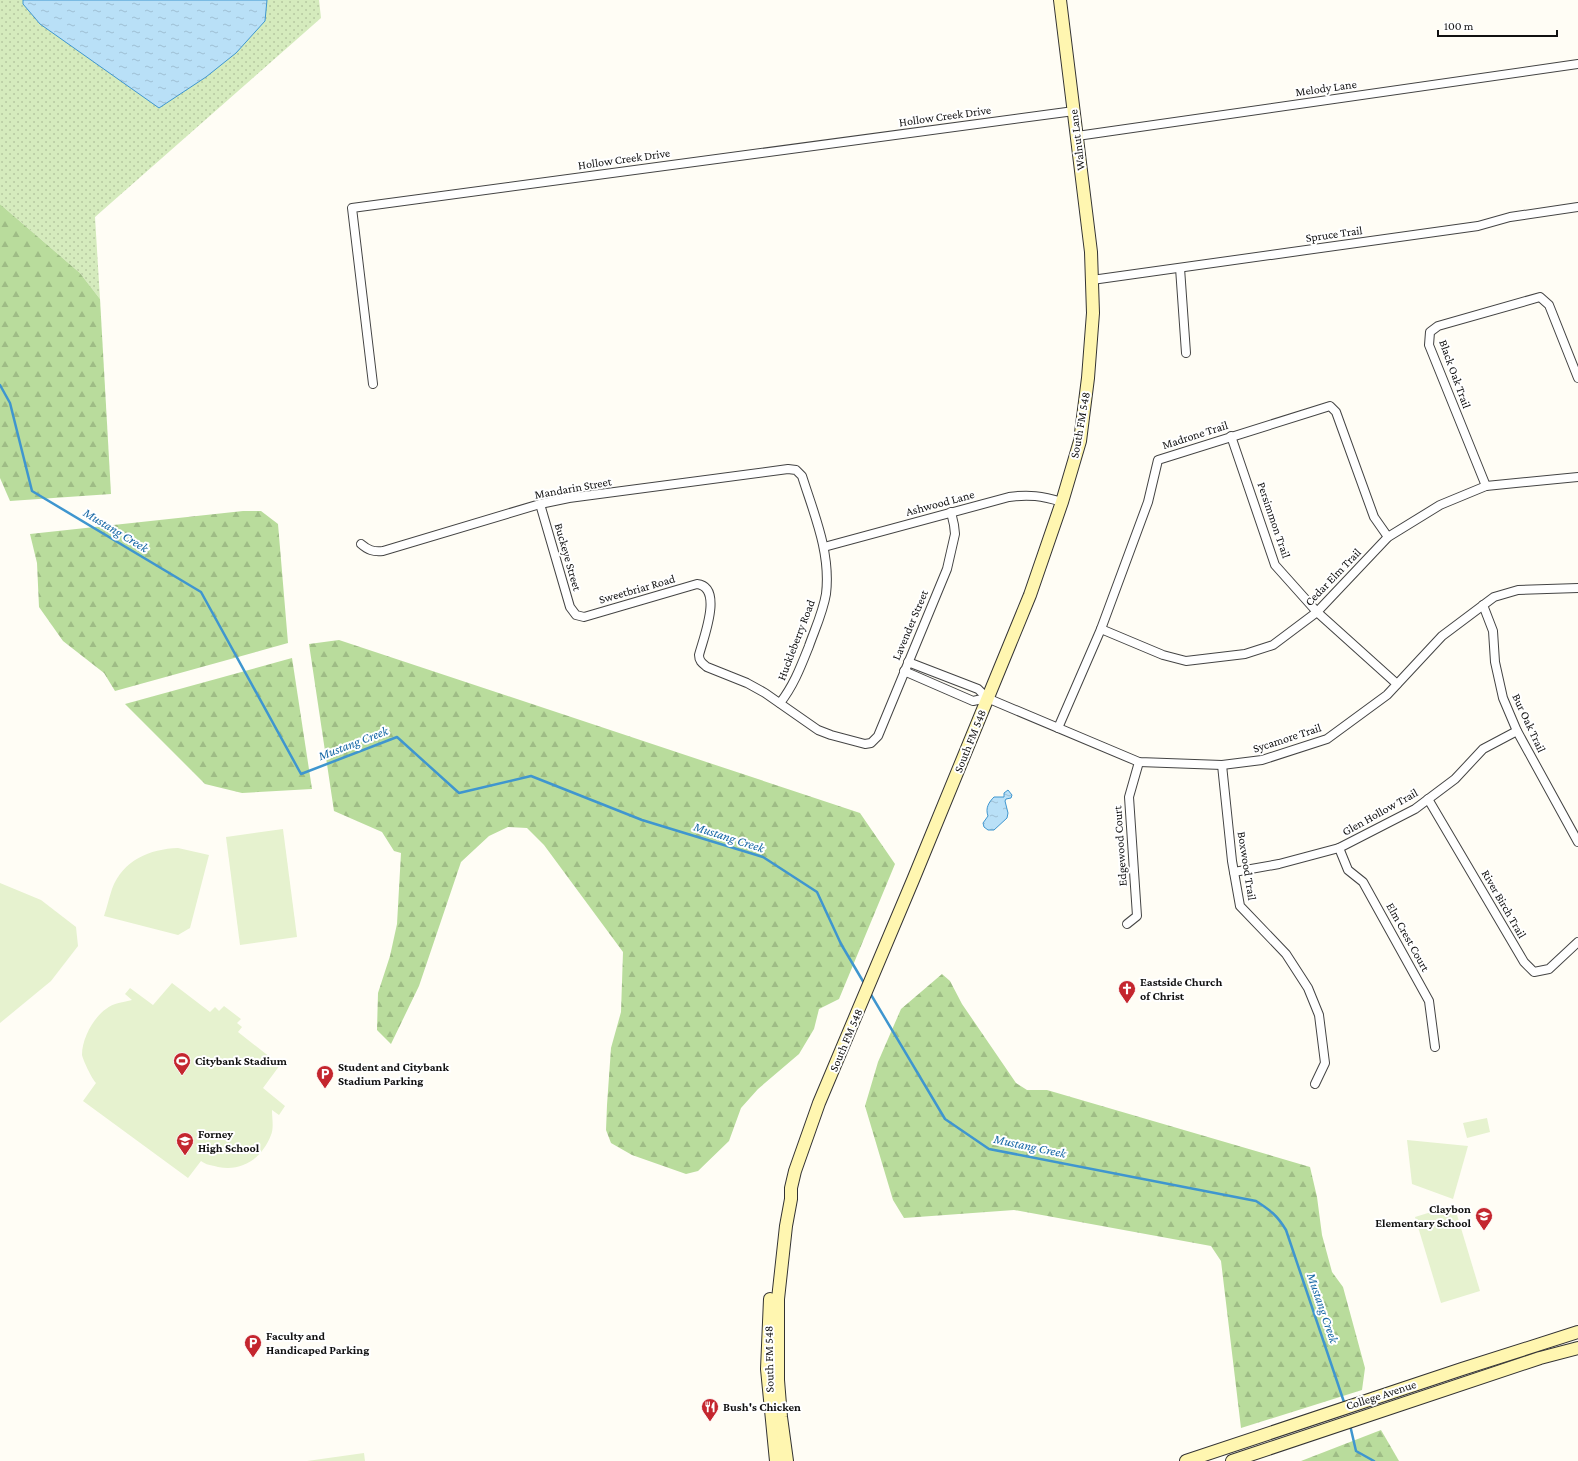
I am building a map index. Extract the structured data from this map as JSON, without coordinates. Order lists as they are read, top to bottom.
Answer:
{
  "streets": {
    "main road": ["Walnut Lane", "South FM 548", "College Avenue"],
    "street": [
      "Melody Lane",
      "Hollow Creek Drive",
      "Spruce Trail",
      "Black Oak Trail",
      "Madrone Trail",
      "Mandarin Street",
      "Ashwood Lane",
      "Persimmon Trail",
      "Buckeye Street",
      "Cedar Elm Trail",
      "Sweetbriar Road",
      "Lavender Street",
      "Huckleberry Road",
      "Bur Oak Trail",
      "Sycamore Trail",
      "Glen Hollow Trail",
      "Edgewood Court",
      "Boxwood Trail",
      "River Birch Trail",
      "Elm Crest Court"
    ]
  },
  "crossings": [
    ["Melody Lane", "Walnut Lane"],
    ["Hollow Creek Drive", "Walnut Lane"],
    ["Walnut Lane", "Spruce Trail"],
    ["Walnut Lane", "South FM 548"],
    ["Spruce Trail", "South FM 548"],
    ["Black Oak Trail", "Cedar Elm Trail"],
    ["South FM 548", "Ashwood Lane"],
    ["South FM 548", "Sycamore Trail"],
    ["Madrone Trail", "Persimmon Trail"],
    ["Madrone Trail", "Cedar Elm Trail"],
    ["Madrone Trail", "Sycamore Trail"],
    ["Mandarin Street", "Buckeye Street"],
    ["Mandarin Street", "Huckleberry Road"],
    ["Ashwood Lane", "Lavender Street"],
    ["Ashwood Lane", "Huckleberry Road"],
    ["Persimmon Trail", "Cedar Elm Trail"],
    ["Persimmon Trail", "Sycamore Trail"],
    ["Buckeye Street", "Sweetbriar Road"],
    ["Sweetbriar Road", "Lavender Street"],
    ["Sweetbriar Road", "Huckleberry Road"],
    ["Lavender Street", "Huckleberry Road"],
    ["Lavender Street", "Sycamore Trail"],
    ["Bur Oak Trail", "Sycamore Trail"],
    ["Bur Oak Trail", "Glen Hollow Trail"],
    ["Sycamore Trail", "Edgewood Court"],
    ["Sycamore Trail", "Boxwood Trail"],
    ["Glen Hollow Trail", "Boxwood Trail"],
    ["Glen Hollow Trail", "River Birch Trail"],
    ["Glen Hollow Trail", "Elm Crest Court"]
  ],
  "water": ["Mustang Creek"],
  "places": {
    "church": ["Eastside Church of Christ"],
    "sports": ["Citybank Stadium"],
    "parking": ["Student and Citybank Stadium Parking", "Faculty and Handicaped Parking"],
    "school or university": ["Forney High School", "Claybon Elementary School"],
    "restaurant": ["Bush's Chicken"]
  },
  "scale_bar": "100 m"
}
